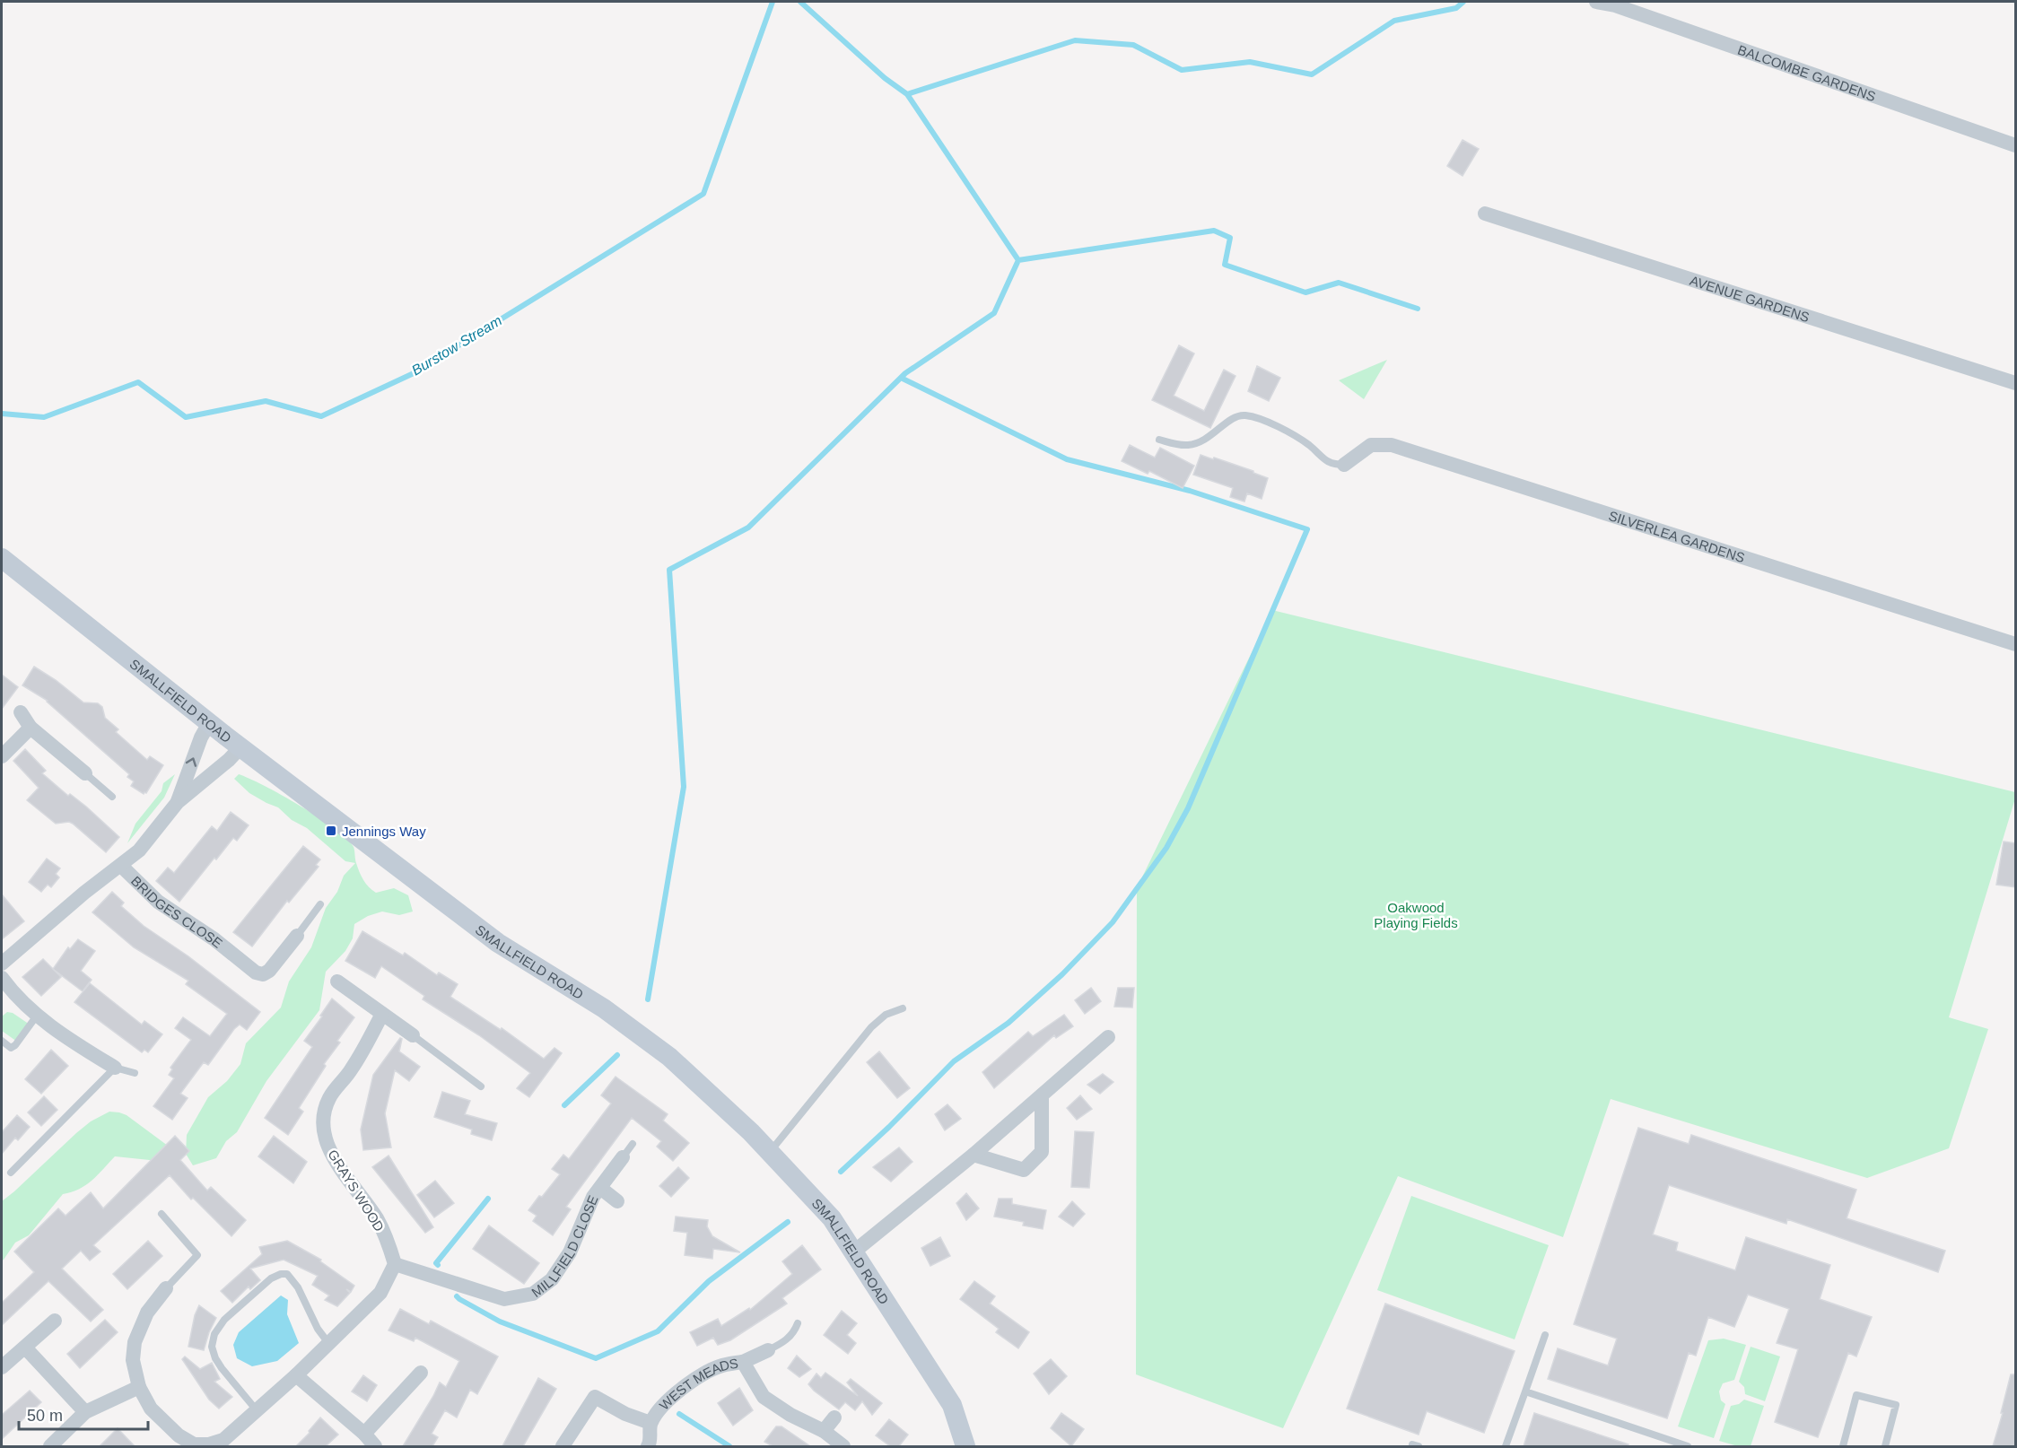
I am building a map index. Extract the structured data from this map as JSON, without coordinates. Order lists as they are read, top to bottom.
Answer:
{
  "streets": {
    "street": [
      "BALCOMBE GARDENS",
      "AVENUE GARDENS",
      "SILVERLEA GARDENS",
      "SMALLFIELD ROAD",
      "BRIDGES CLOSE",
      "GRAYS WOOD",
      "MILLFIELD CLOSE",
      "WEST MEADS"
    ]
  },
  "crossings": [
    ["SMALLFIELD ROAD", "BRIDGES CLOSE"],
    ["GRAYS WOOD", "MILLFIELD CLOSE"]
  ],
  "water": ["Burstow Stream"],
  "parks": ["Oakwood Playing Fields"],
  "places": {
    "transit": ["Jennings Way"]
  },
  "scale_bar": "50 m"
}
